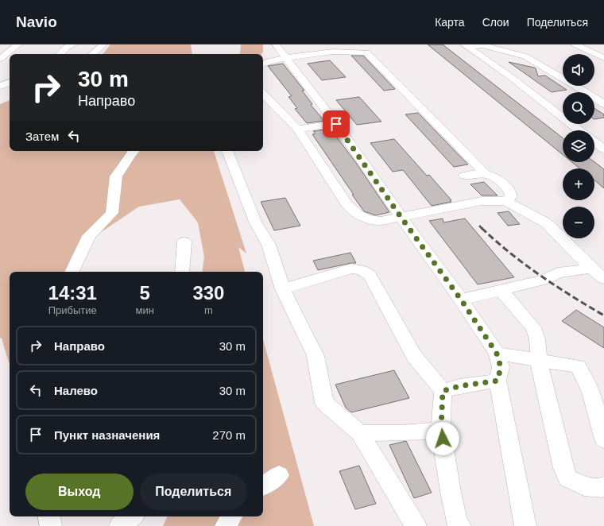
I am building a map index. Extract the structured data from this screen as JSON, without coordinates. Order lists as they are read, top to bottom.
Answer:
{
  "page": {
    "header": "Navio",
    "nav": ["Карта", "Слои", "Поделиться"],
    "map_buttons": ["+", "−"],
    "turn": ["30 m", "Направо"],
    "then": "Затем",
    "eta": [
      "14:31",
      "Прибытие",
      "5",
      "мин",
      "330",
      "m"
    ],
    "list": [
      {
        "name": "Направо",
        "value": "30 m"
      },
      {
        "name": "Налево",
        "value": "30 m"
      },
      {
        "name": "Пункт назначения",
        "value": "270 m"
      }
    ],
    "buttons": ["Выход", "Поделиться"]
  }
}
